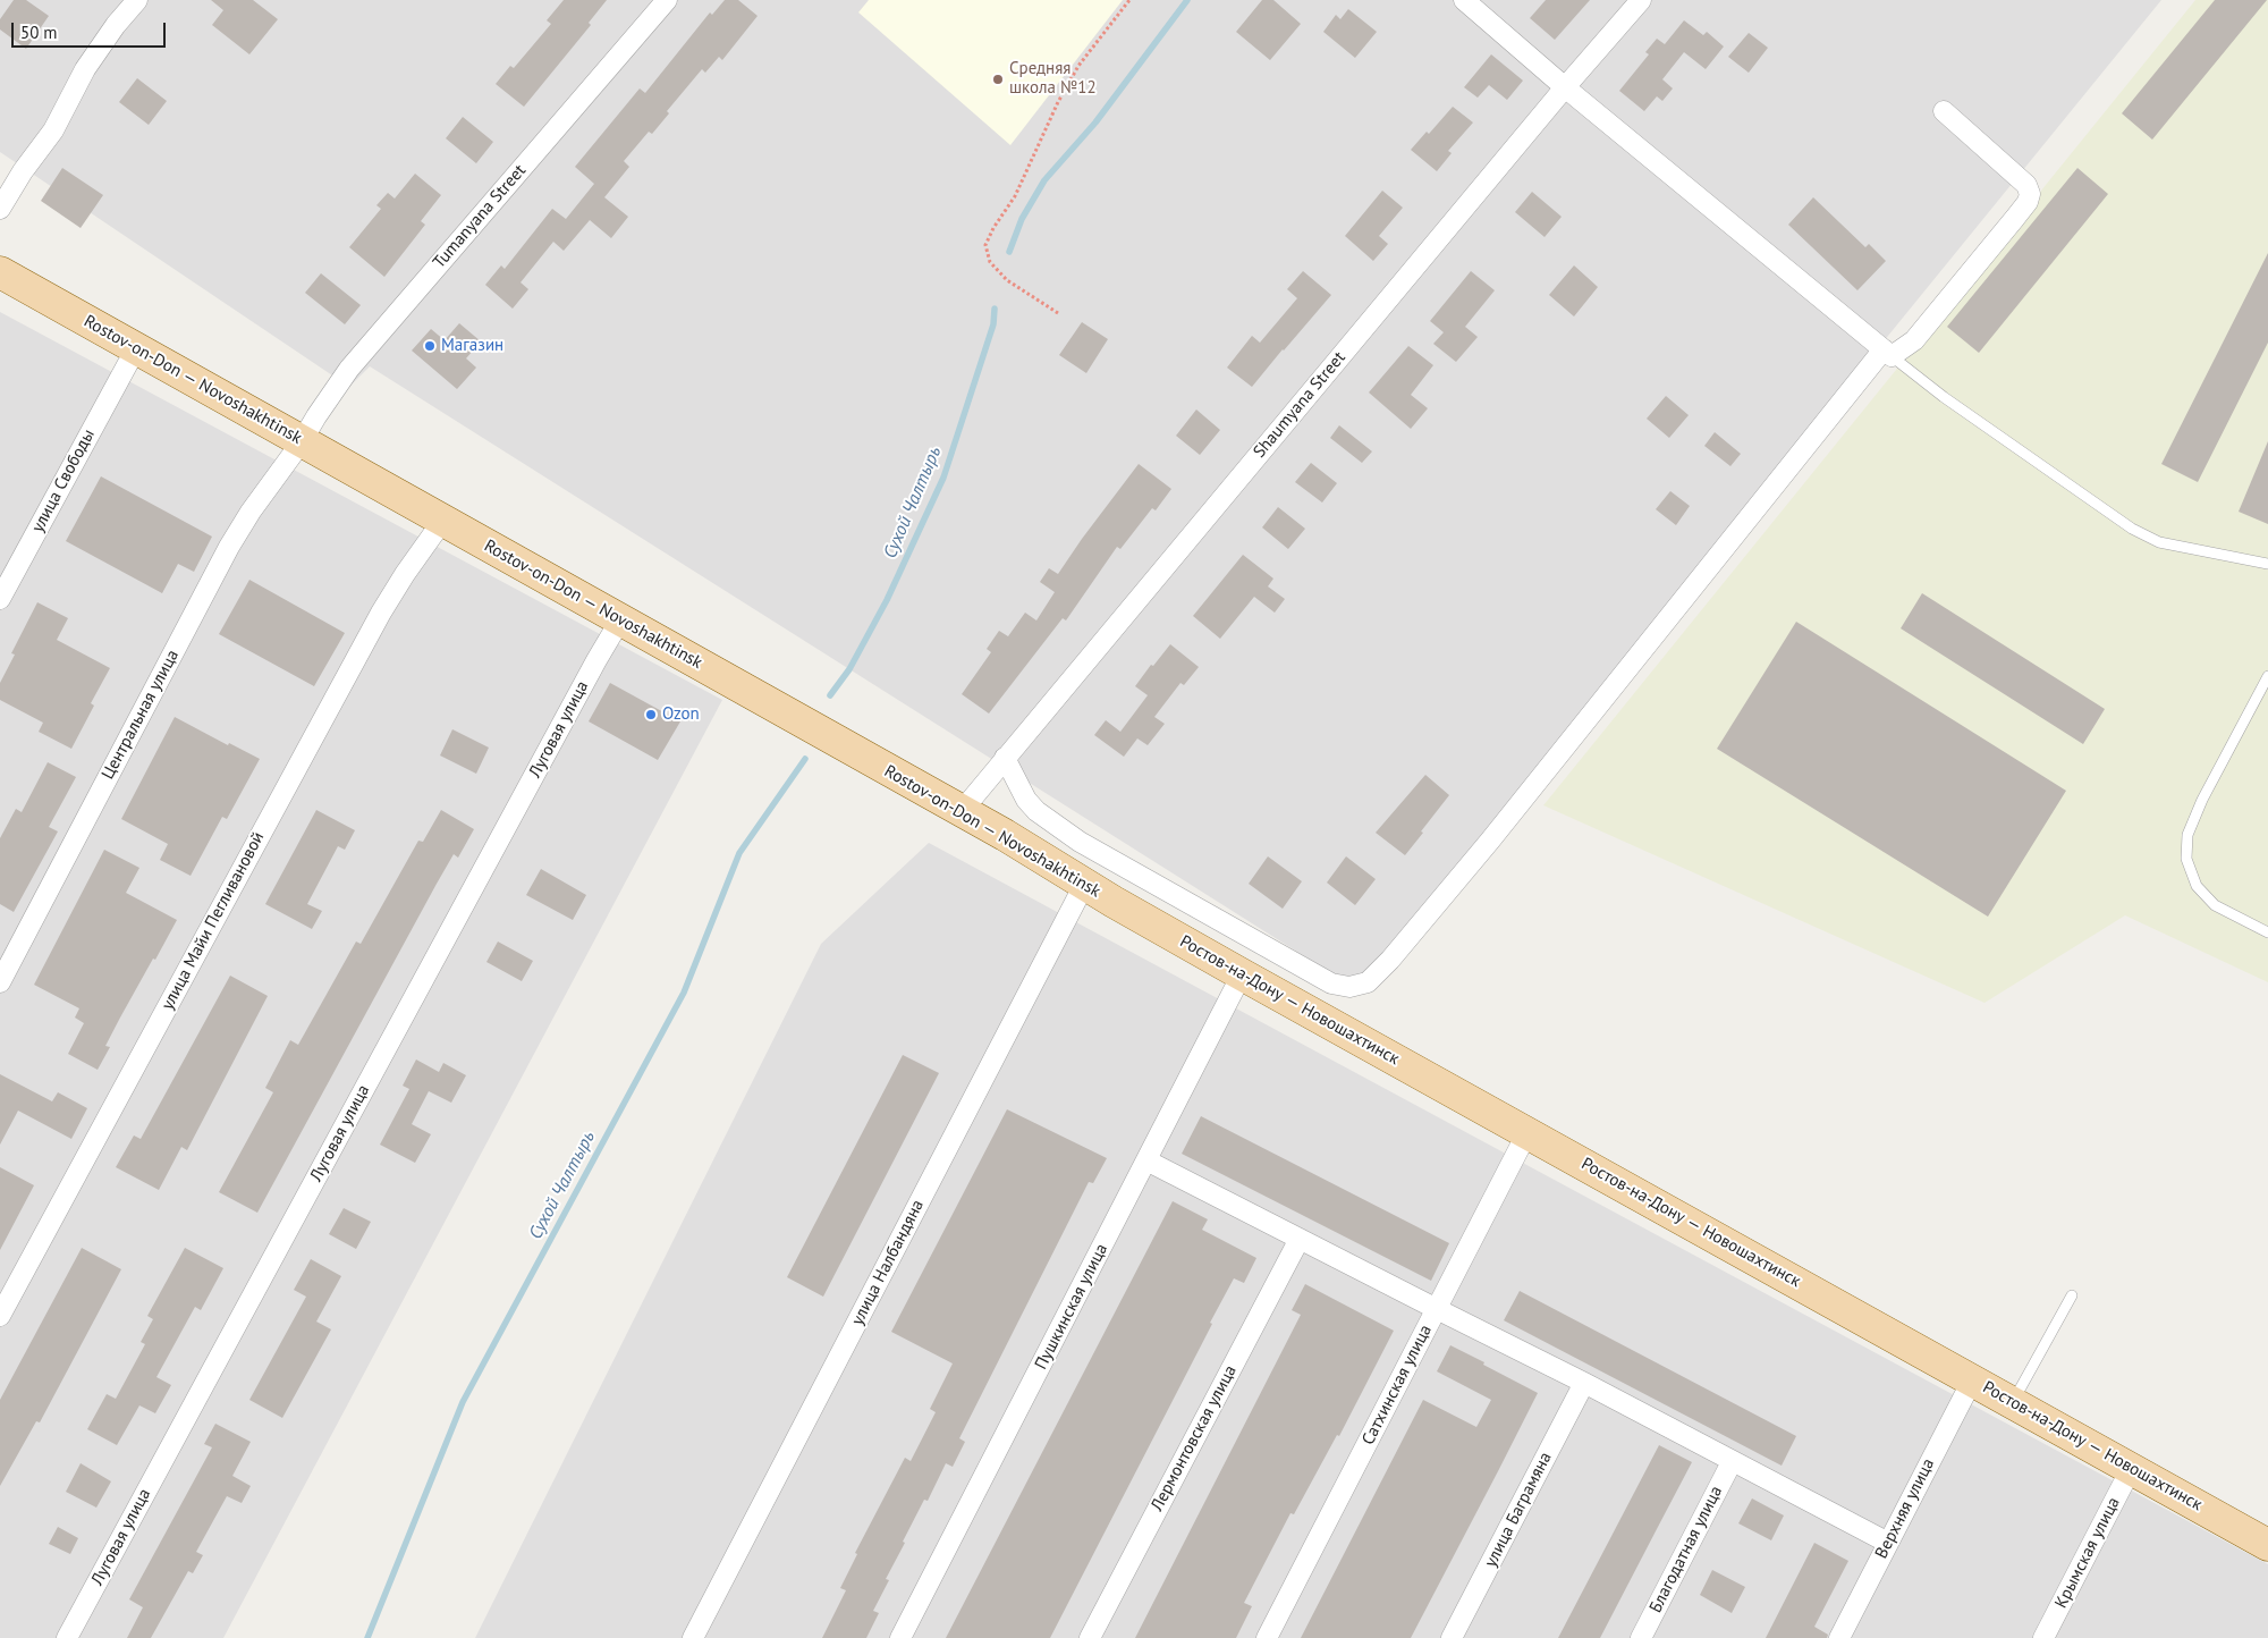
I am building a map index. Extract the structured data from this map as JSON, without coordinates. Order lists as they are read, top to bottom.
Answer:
{
  "streets": {
    "main road": ["Rostov-on-Don — Novoshakhtinsk", "Ростов-на-Дону — Новошахтинск"],
    "street": [
      "Tumanyana Street",
      "Shaumyana Street",
      "улица Свободы",
      "Центральная улица",
      "Луговая улица",
      "улица Майи Пегливановой",
      "улица Налбандяна",
      "Пушкинская улица",
      "Сатхинская улица",
      "Лермонтовская улица",
      "Верхняя улица",
      "улица Баграмяна",
      "Благодатная улица",
      "Крымская улица"
    ]
  },
  "crossings": [
    ["Tumanyana Street", "Rostov-on-Don — Novoshakhtinsk"],
    ["Tumanyana Street", "Центральная улица"],
    ["Rostov-on-Don — Novoshakhtinsk", "Shaumyana Street"],
    ["Rostov-on-Don — Novoshakhtinsk", "улица Свободы"],
    ["Rostov-on-Don — Novoshakhtinsk", "Центральная улица"],
    ["Rostov-on-Don — Novoshakhtinsk", "Луговая улица"],
    ["Rostov-on-Don — Novoshakhtinsk", "улица Майи Пегливановой"],
    ["Rostov-on-Don — Novoshakhtinsk", "Ростов-на-Дону — Новошахтинск"],
    ["Rostov-on-Don — Novoshakhtinsk", "улица Налбандяна"],
    ["Ростов-на-Дону — Новошахтинск", "Пушкинская улица"],
    ["Ростов-на-Дону — Новошахтинск", "Сатхинская улица"],
    ["Ростов-на-Дону — Новошахтинск", "Верхняя улица"],
    ["Ростов-на-Дону — Новошахтинск", "Крымская улица"]
  ],
  "water": ["Сухой Чалтырь"],
  "places": ["Средняя школа №12", "Магазин", "Ozon"],
  "scale_bar": "50 m"
}
